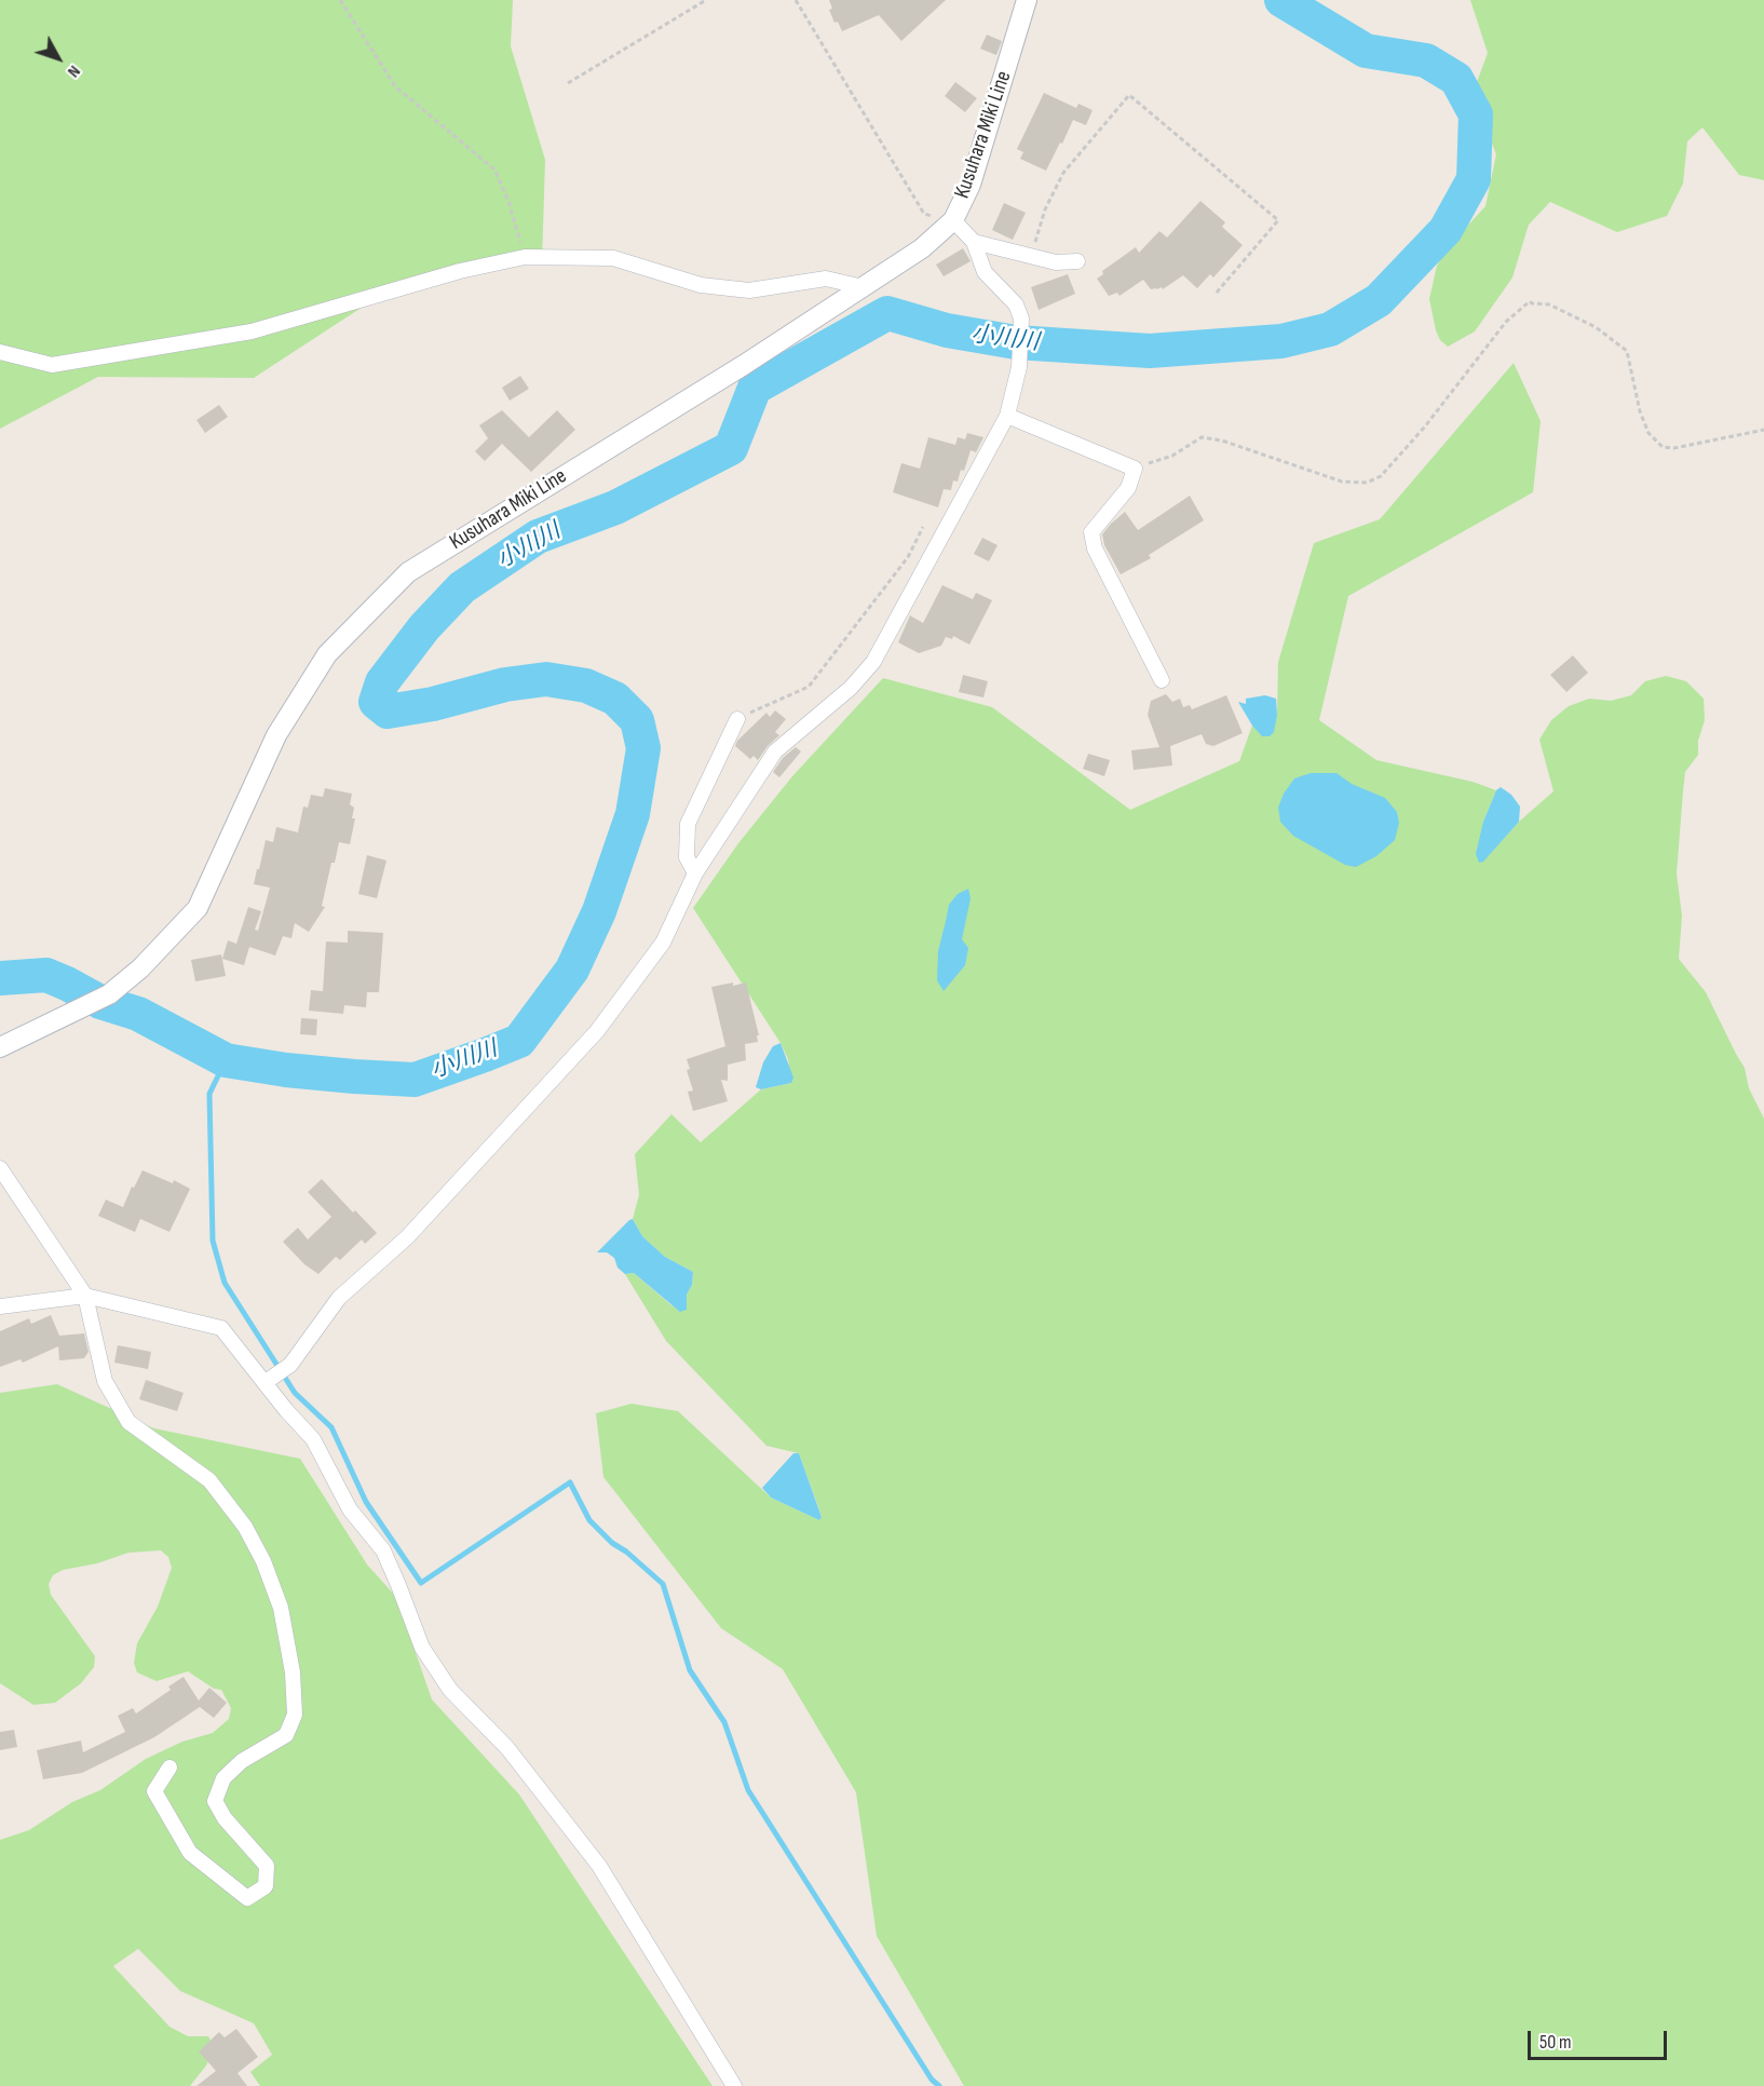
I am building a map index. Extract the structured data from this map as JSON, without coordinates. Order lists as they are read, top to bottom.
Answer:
{
  "streets": {
    "main road": ["Kusuhara Miki Line"]
  },
  "water": ["小川川"],
  "scale_bar": "50 m",
  "north": "bottom right"
}
